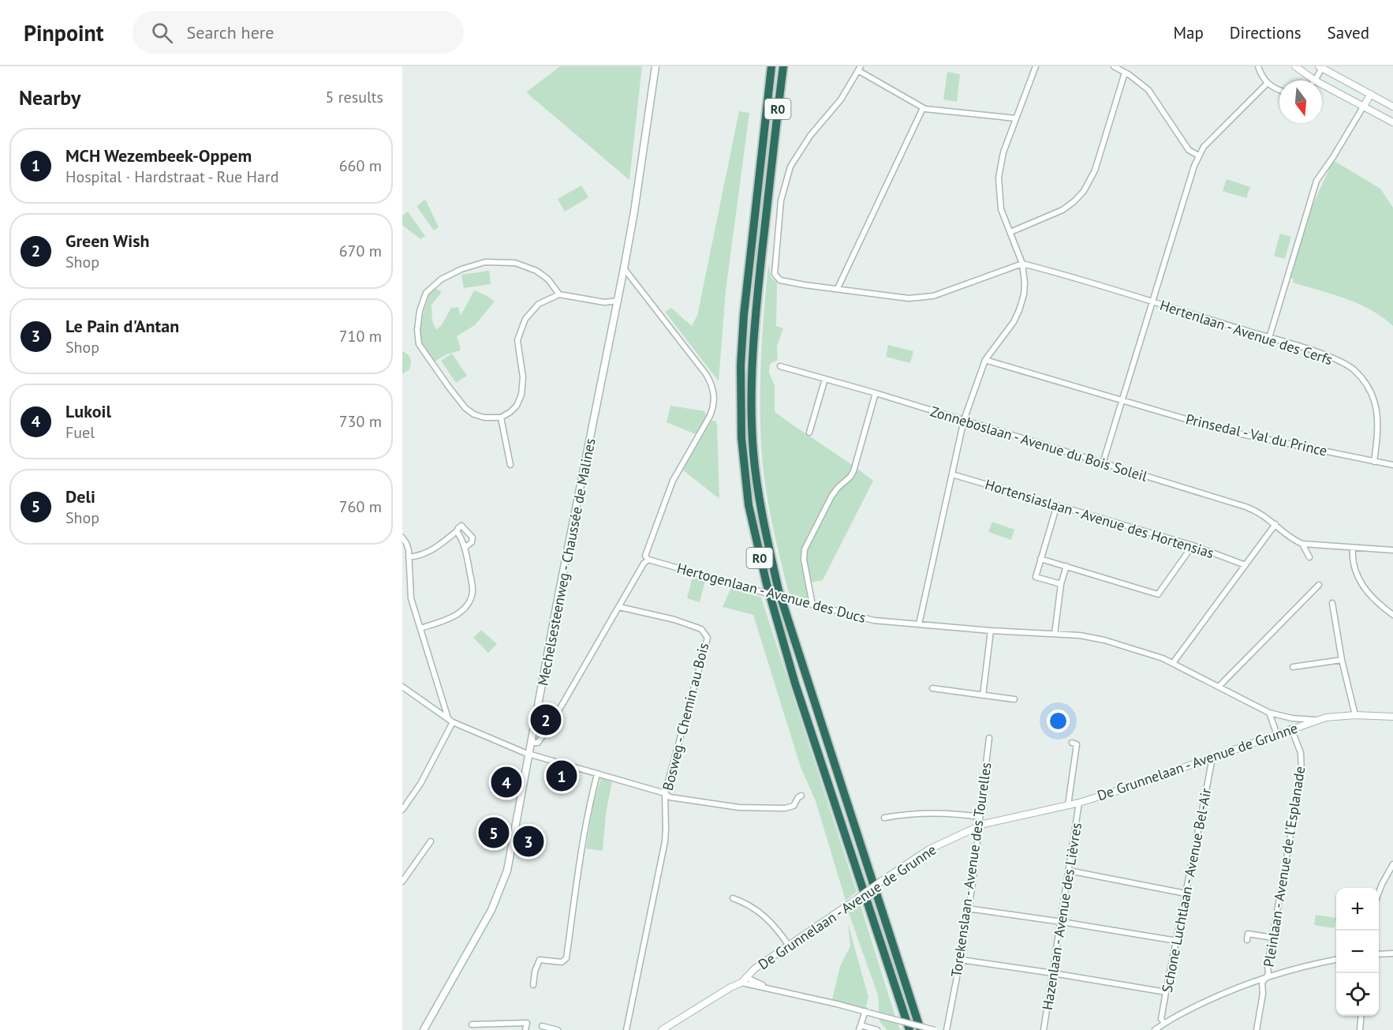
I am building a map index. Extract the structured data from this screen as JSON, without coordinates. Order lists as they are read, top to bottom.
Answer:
{
  "streets": {
    "highway": ["R0"],
    "main road": ["Mechelsesteenweg - Chaussée de Malines"],
    "street": [
      "Hertenlaan - Avenue des Cerfs",
      "Prinsedal - Val du Prince",
      "Zonneboslaan - Avenue du Bois Soleil",
      "Hortensiaslaan - Avenue des Hortensias",
      "Hertogenlaan - Avenue des Ducs",
      "Bosweg - Chemin au Bois",
      "De Grunnelaan - Avenue de Grunne",
      "Pleinlaan - Avenue de l'Esplanade",
      "Torekenslaan - Avenue des Tourelles",
      "Schone Luchtlaan - Avenue Bel-Air",
      "Hazenlaan - Avenue des Lièvres"
    ]
  },
  "crossings": [
    ["Hertenlaan - Avenue des Cerfs", "Prinsedal - Val du Prince"],
    ["Hertogenlaan - Avenue des Ducs", "De Grunnelaan - Avenue de Grunne"],
    ["De Grunnelaan - Avenue de Grunne", "Pleinlaan - Avenue de l'Esplanade"],
    ["De Grunnelaan - Avenue de Grunne", "Torekenslaan - Avenue des Tourelles"],
    ["De Grunnelaan - Avenue de Grunne", "Schone Luchtlaan - Avenue Bel-Air"],
    ["De Grunnelaan - Avenue de Grunne", "Hazenlaan - Avenue des Lièvres"]
  ],
  "north": "bottom",
  "page": {
    "header": "Pinpoint",
    "search": "Search here",
    "nav": ["Map", "Directions", "Saved"],
    "heading": ["Nearby", "5 results"],
    "list": [
      {
        "mark": "1",
        "name": "MCH Wezembeek-Oppem",
        "note": "Hospital · Hardstraat - Rue Hard",
        "value": "660 m"
      },
      {
        "mark": "2",
        "name": "Green Wish",
        "note": "Shop",
        "value": "670 m"
      },
      {
        "mark": "3",
        "name": "Le Pain d'Antan",
        "note": "Shop",
        "value": "710 m"
      },
      {
        "mark": "4",
        "name": "Lukoil",
        "note": "Fuel",
        "value": "730 m"
      },
      {
        "mark": "5",
        "name": "Deli",
        "note": "Shop",
        "value": "760 m"
      }
    ],
    "pins": [
      "2",
      "1",
      "4",
      "5",
      "3"
    ],
    "map_buttons": ["+", "−"]
  }
}
